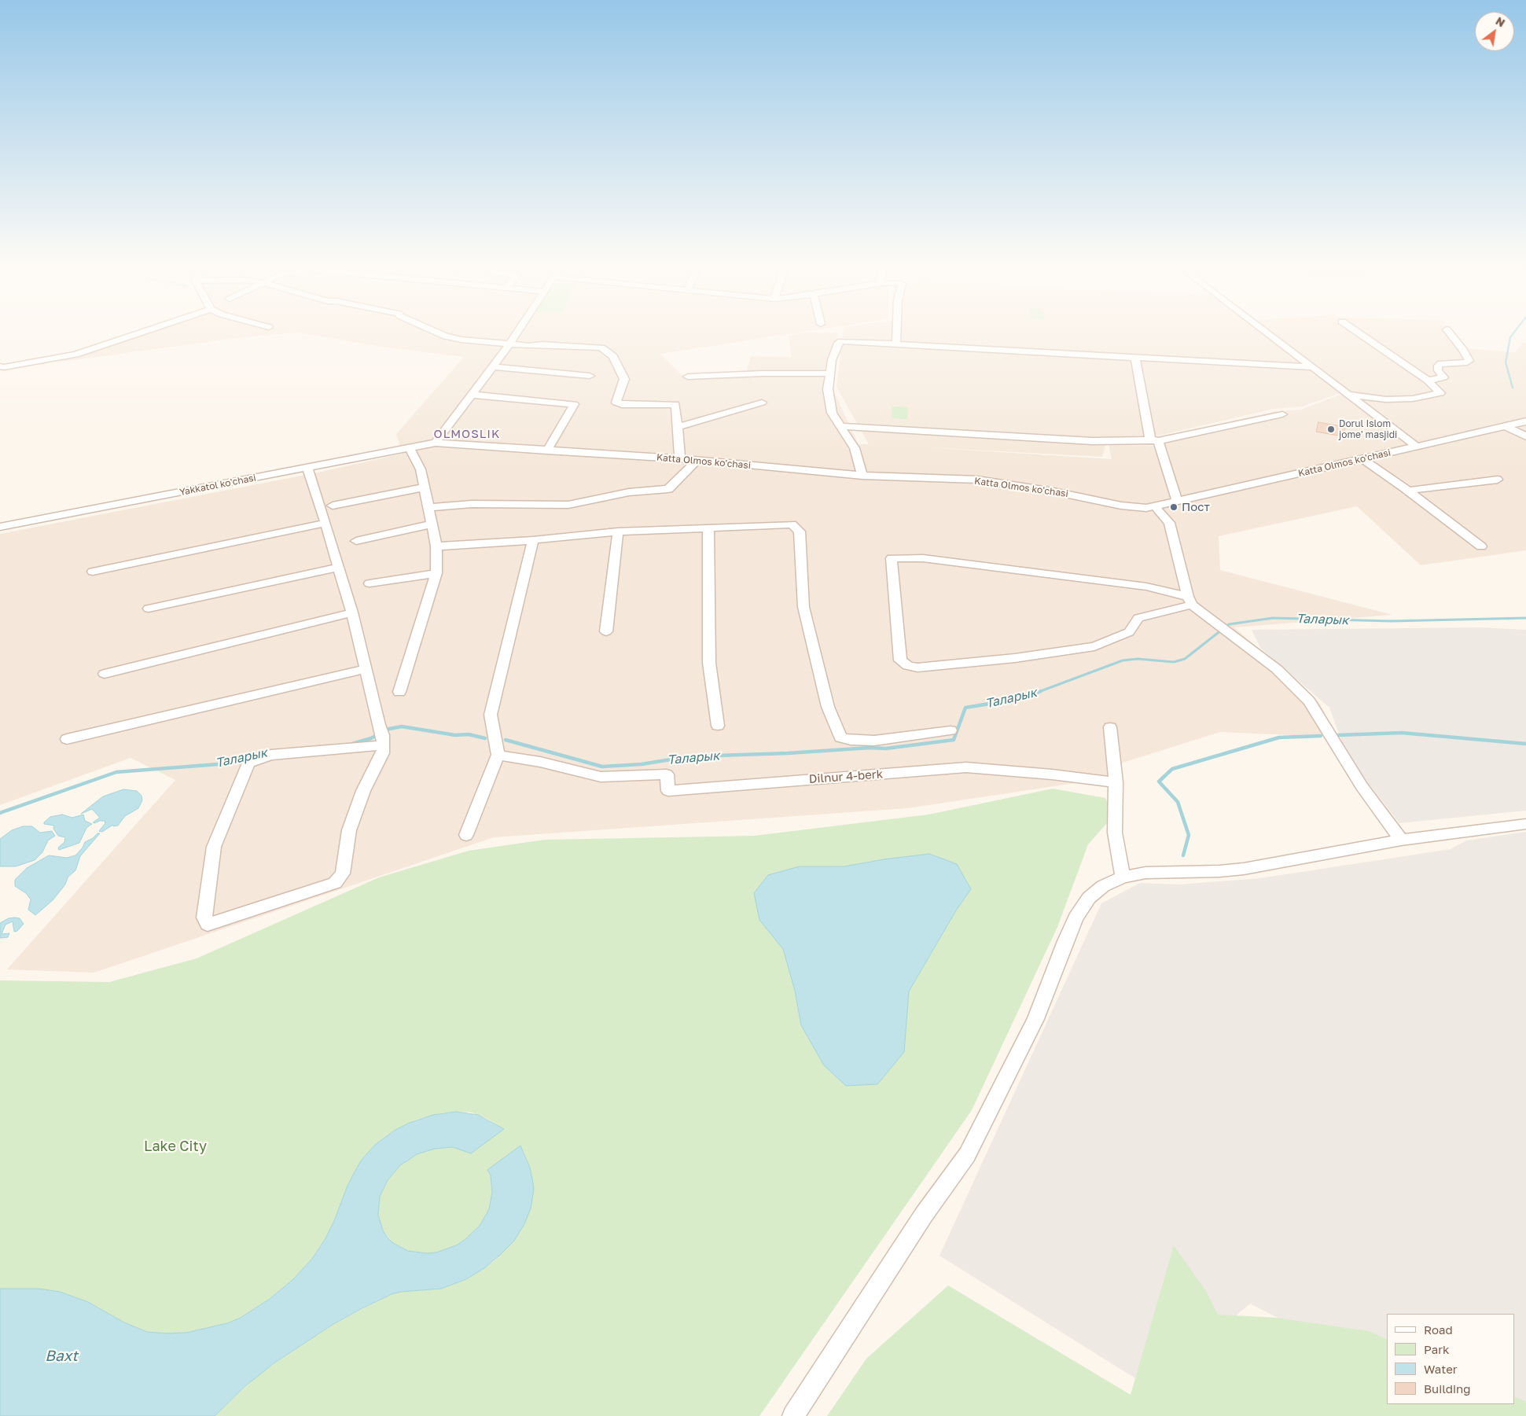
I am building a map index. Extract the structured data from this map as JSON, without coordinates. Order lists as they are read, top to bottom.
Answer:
{
  "streets": {
    "street": ["Katta Olmos ko'chasi", "Yakkatol ko'chasi", "Dilnur 4-berk"]
  },
  "crossings": [
    ["Katta Olmos ko'chasi", "Yakkatol ko'chasi"]
  ],
  "districts": ["OLMOSLIK"],
  "water": ["Таларык", "Baхt"],
  "parks": ["Lake City"],
  "places": ["Dorul Islom jome' masjidi", "Пост"],
  "legend": [
    "Road",
    "Park",
    "Water",
    "Building"
  ],
  "north": "top right"
}
